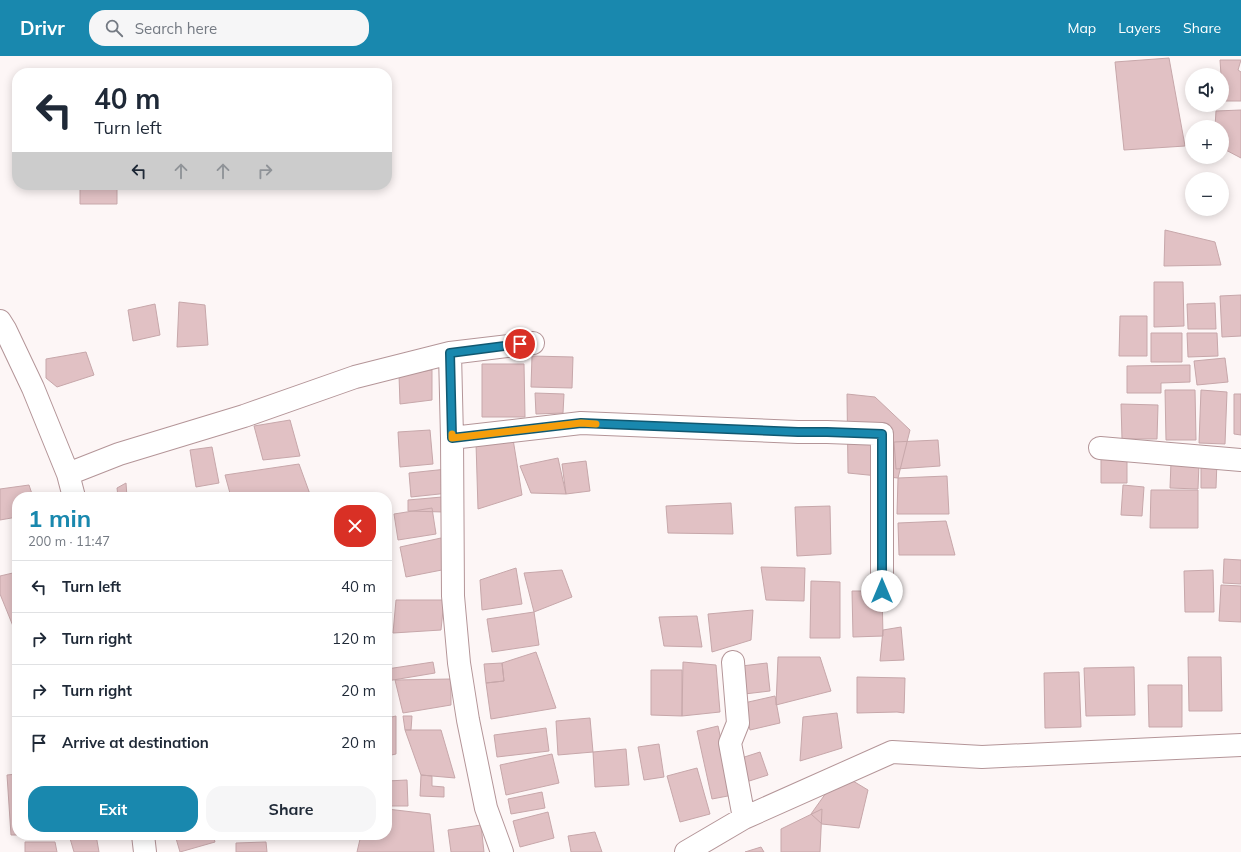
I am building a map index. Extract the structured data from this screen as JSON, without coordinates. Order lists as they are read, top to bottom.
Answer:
{
  "page": {
    "header": "Drivr",
    "search": "Search here",
    "nav": ["Map", "Layers", "Share"],
    "map_buttons": ["+", "−"],
    "turn": ["40 m", "Turn left"],
    "heading": ["1 min", "200 m · 11:47"],
    "list": [
      {
        "name": "Turn left",
        "value": "40 m"
      },
      {
        "name": "Turn right",
        "value": "120 m"
      },
      {
        "name": "Turn right",
        "value": "20 m"
      },
      {
        "name": "Arrive at destination",
        "value": "20 m"
      }
    ],
    "buttons": ["Exit", "Share"]
  }
}
